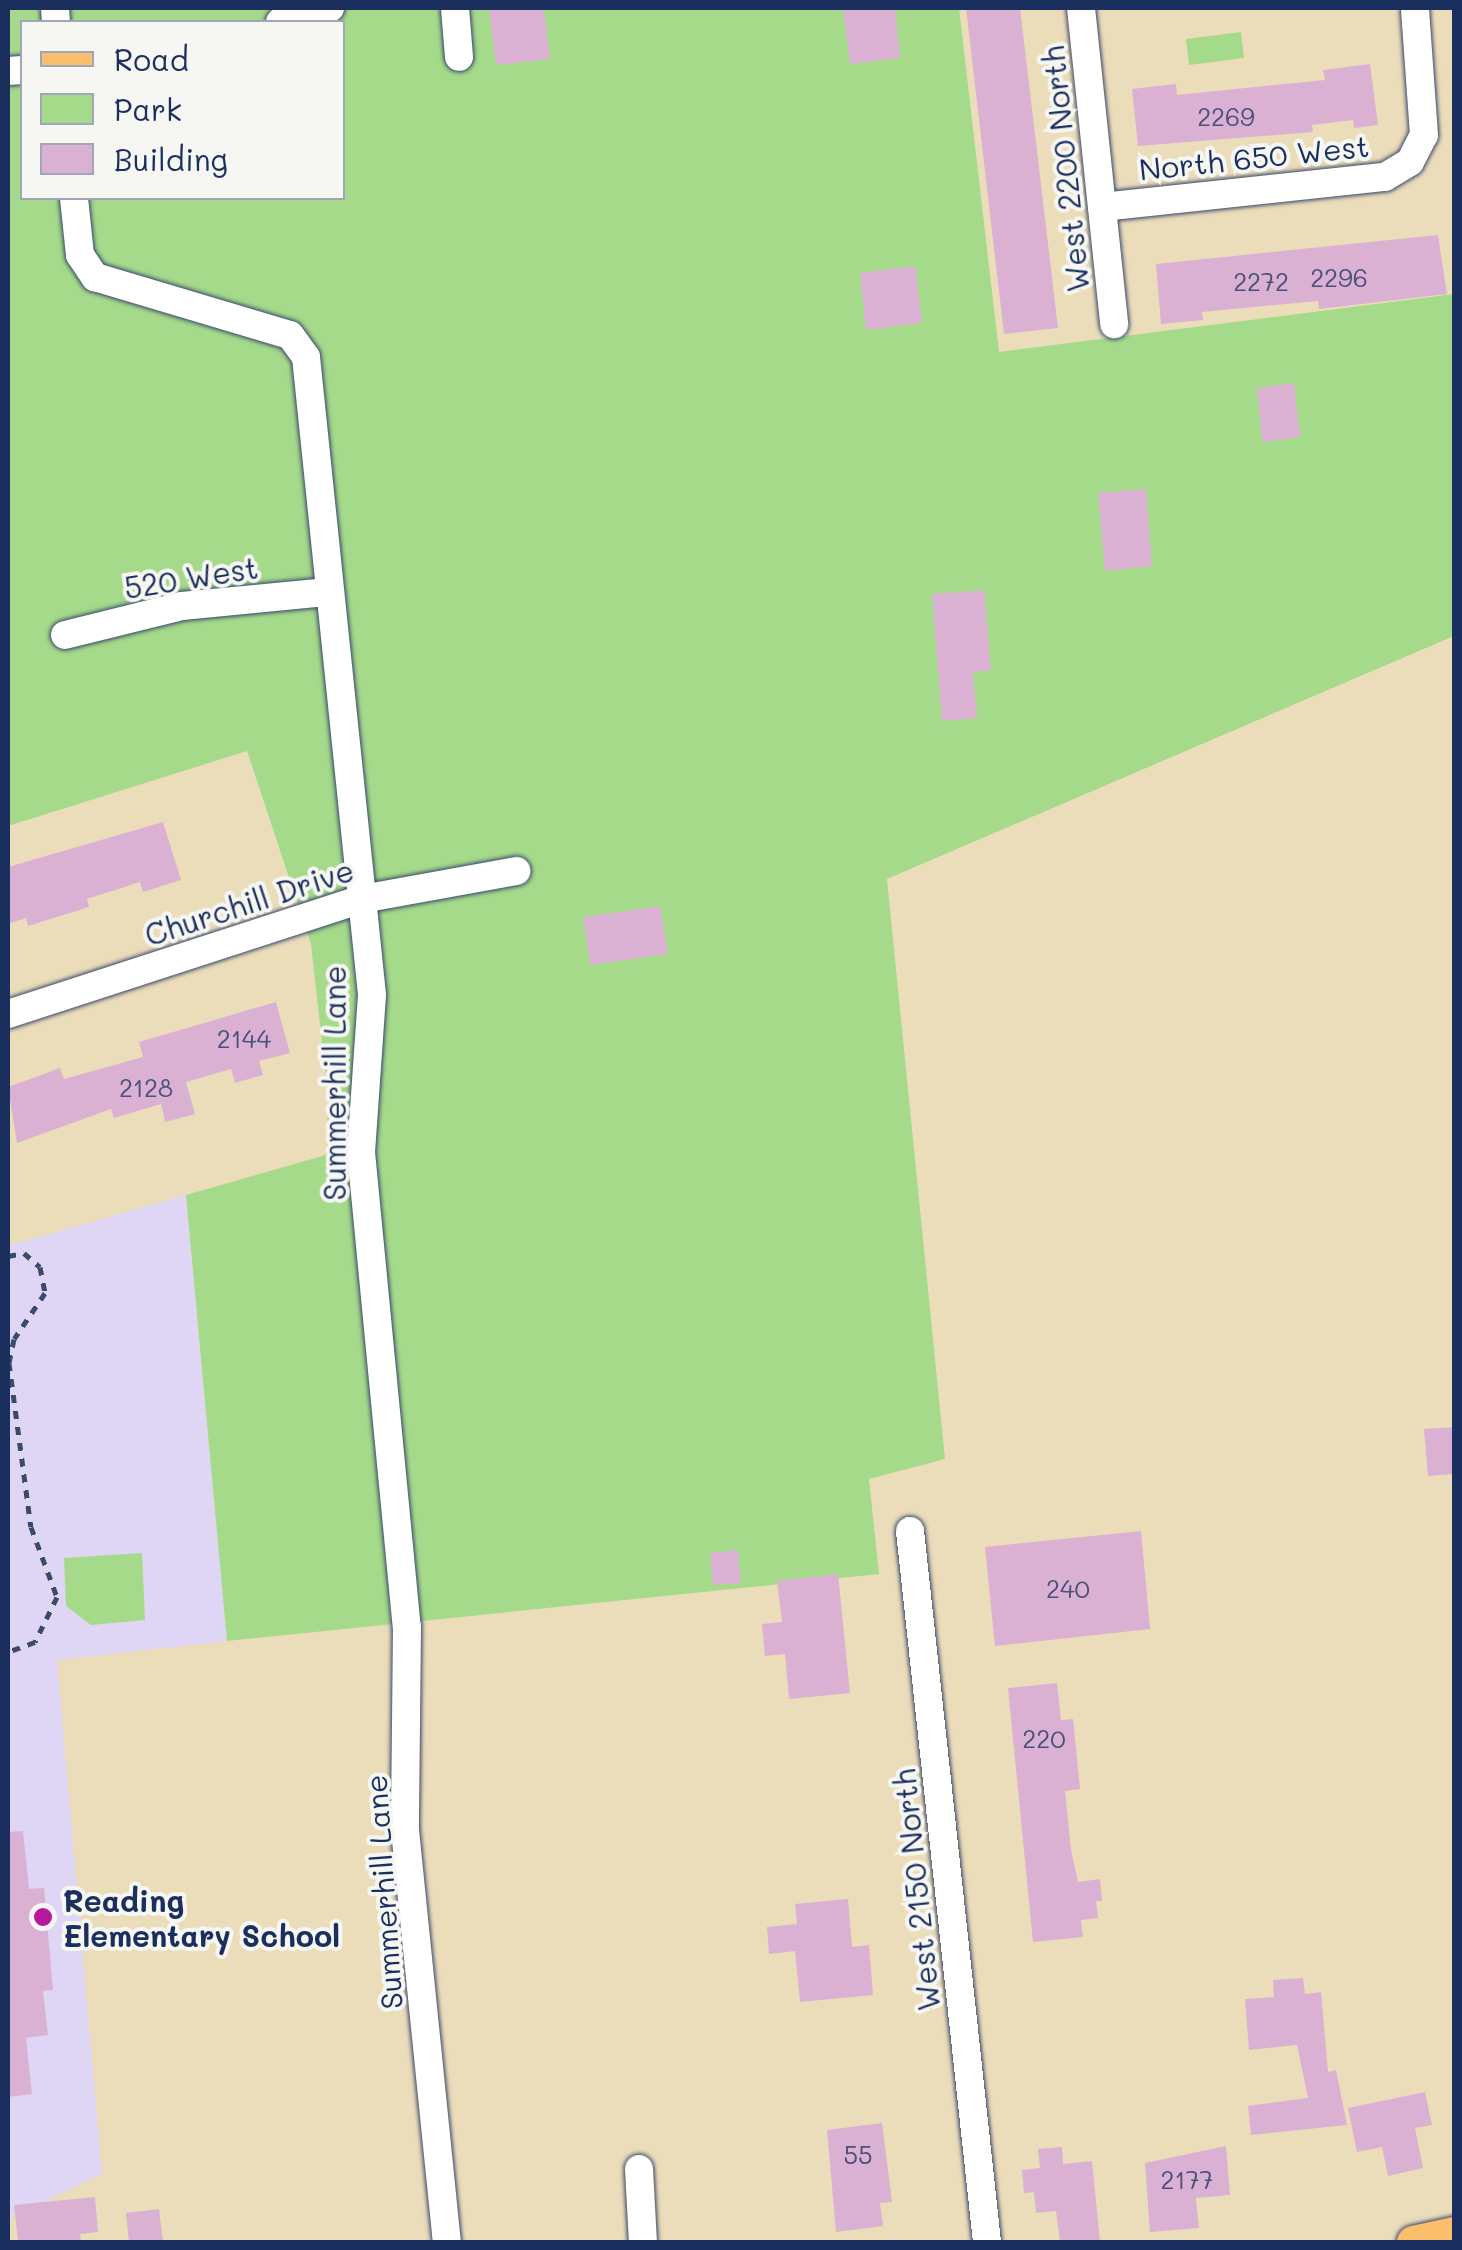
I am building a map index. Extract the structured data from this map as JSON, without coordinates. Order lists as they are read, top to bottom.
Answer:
{
  "streets": {
    "street": [
      "North 650 West",
      "West 2200 North",
      "520 West",
      "Churchill Drive",
      "Summerhill Lane",
      "West 2150 North"
    ]
  },
  "crossings": [
    ["North 650 West", "West 2200 North"],
    ["520 West", "Summerhill Lane"],
    ["Churchill Drive", "Summerhill Lane"]
  ],
  "places": ["Reading Elementary School"],
  "house_numbers": [
    "2269",
    "2296",
    "2272",
    "2144",
    "2128",
    "240",
    "220",
    "55",
    "2177"
  ],
  "legend": ["Road", "Park", "Building"]
}
